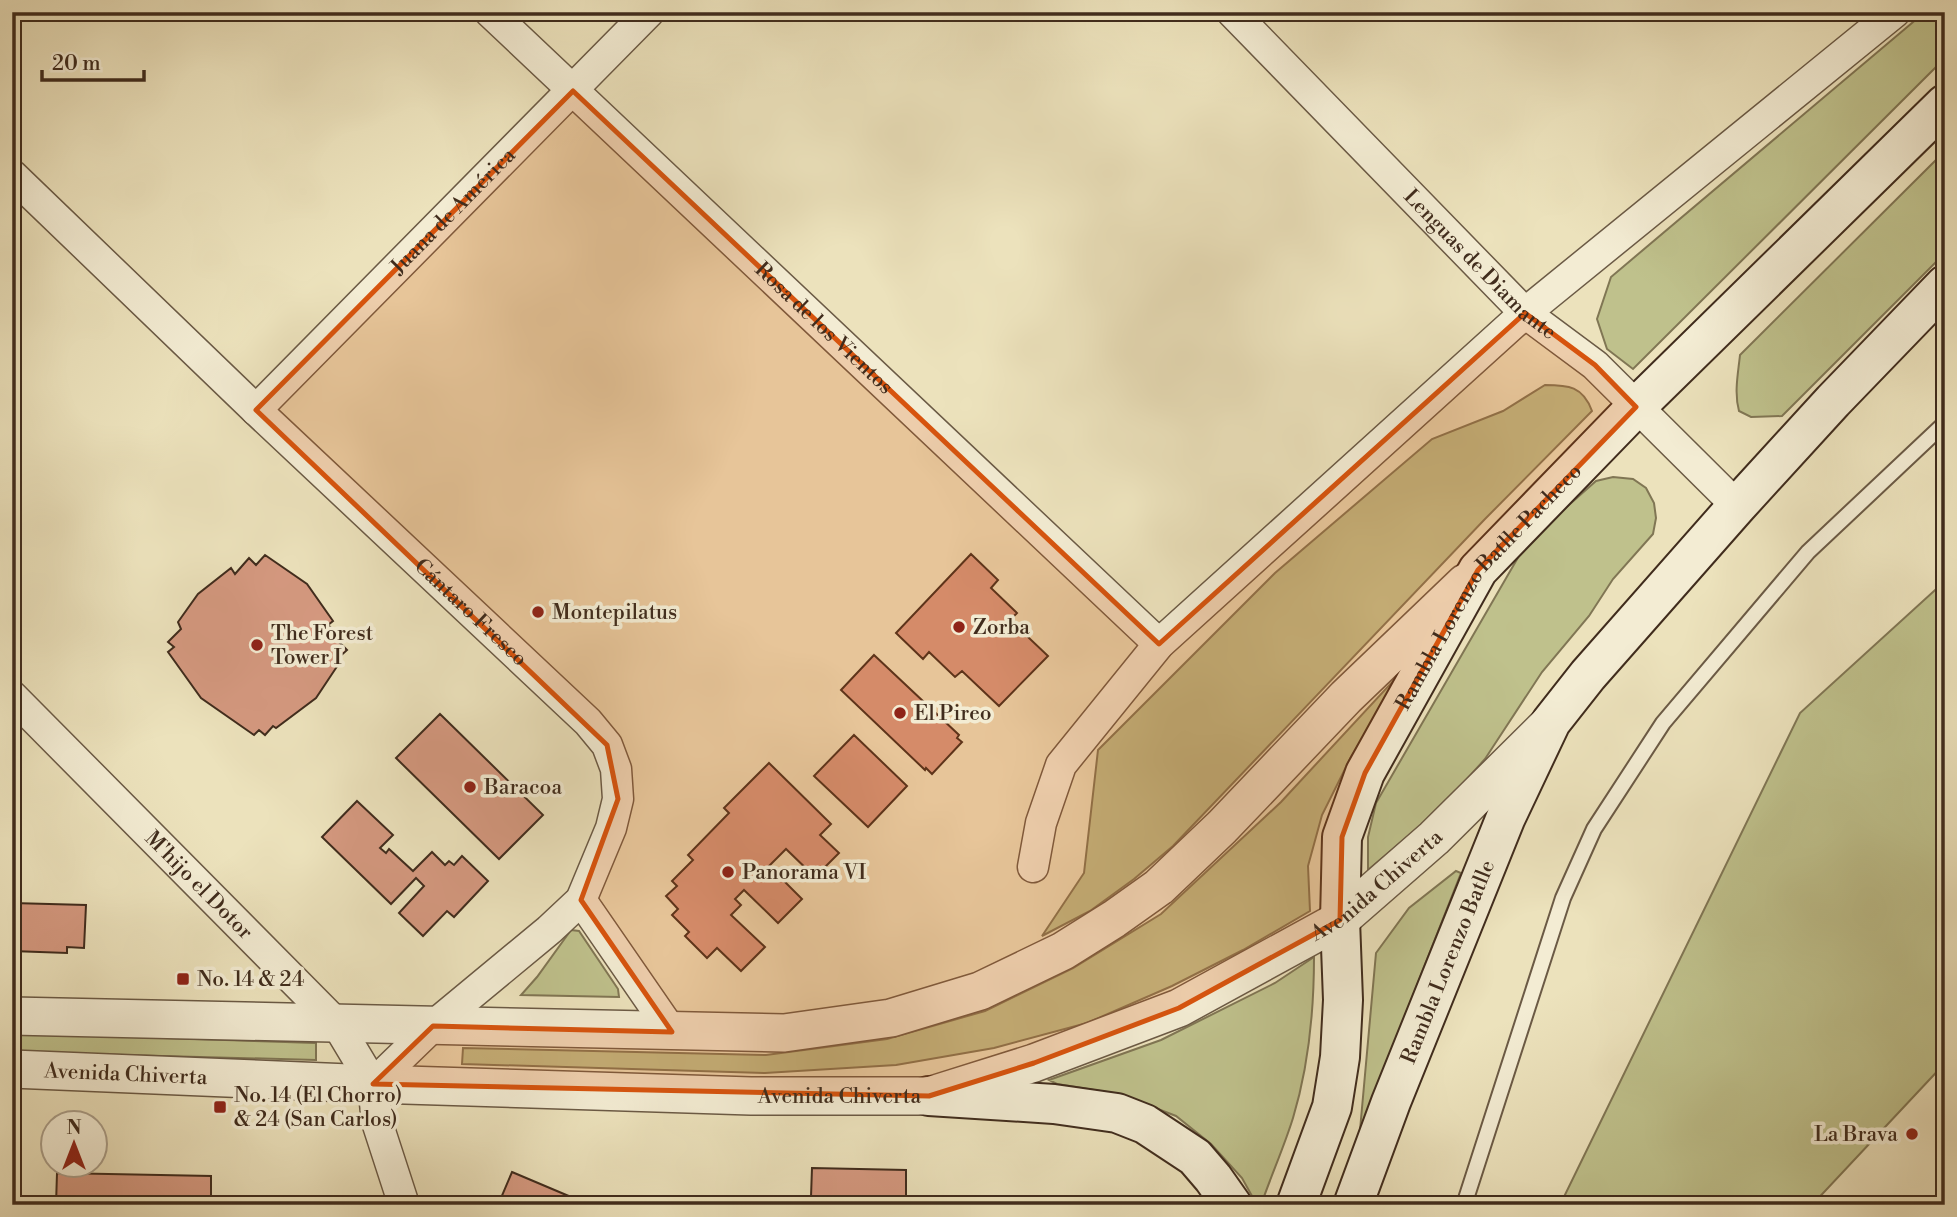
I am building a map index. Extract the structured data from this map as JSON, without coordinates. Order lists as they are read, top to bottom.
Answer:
{
  "streets": {
    "main road": ["Rambla Lorenzo Batlle Pacheco", "Rambla Lorenzo Batlle"],
    "street": [
      "Juana de América",
      "Lenguas de Diamante",
      "Rosa de los Vientos",
      "Cántaro Fresco",
      "Avenida Chiverta",
      "M'hijo el Dotor"
    ]
  },
  "crossings": [
    ["Juana de América", "Rosa de los Vientos"],
    ["Juana de América", "Cántaro Fresco"],
    ["Lenguas de Diamante", "Rambla Lorenzo Batlle Pacheco"],
    ["Rambla Lorenzo Batlle Pacheco", "Avenida Chiverta"],
    ["Cántaro Fresco", "Avenida Chiverta"],
    ["Cántaro Fresco", "M'hijo el Dotor"],
    ["Avenida Chiverta", "M'hijo el Dotor"],
    ["Avenida Chiverta", "Rambla Lorenzo Batlle"]
  ],
  "places": {
    "other": [
      "Montepilatus",
      "Zorba",
      "The Forest Tower I",
      "El Pireo",
      "Baracoa",
      "Panorama VI",
      "La Brava"
    ],
    "transit": ["No. 14 & 24", "No. 14 (El Chorro) & 24 (San Carlos)"]
  },
  "scale_bar": "20 m",
  "north": "top"
}
